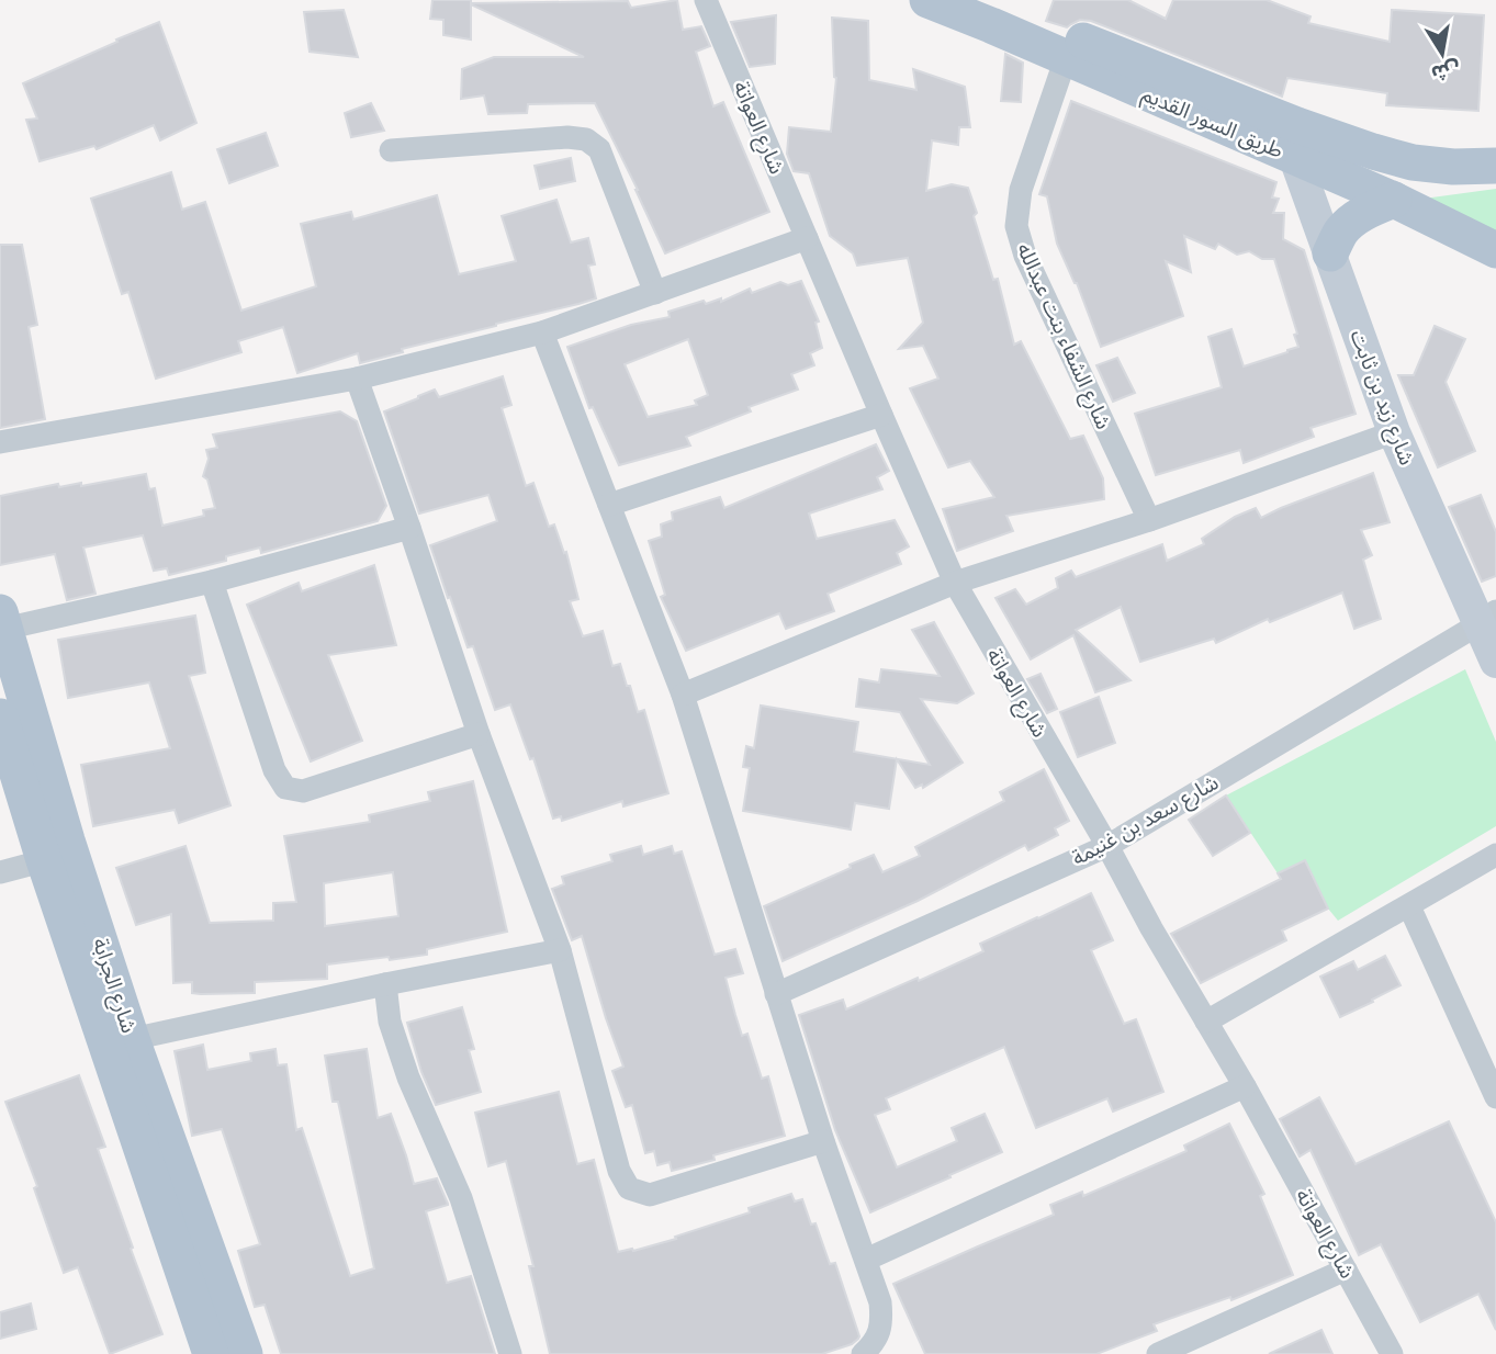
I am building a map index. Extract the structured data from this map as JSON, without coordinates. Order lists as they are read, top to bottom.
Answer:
{
  "streets": {
    "main road": ["طريق السور القديم", "شارع الجرابة"],
    "street": [
      "شارع العواتة",
      "شارع الشفاء بنت عبدالله",
      "شارع زيد بن ثابت",
      "شارع سعد بن غنيمة"
    ]
  },
  "crossings": [
    ["طريق السور القديم", "شارع الشفاء بنت عبدالله"],
    ["طريق السور القديم", "شارع زيد بن ثابت"],
    ["شارع العواتة", "شارع سعد بن غنيمة"],
    ["شارع زيد بن ثابت", "شارع سعد بن غنيمة"]
  ],
  "north": "bottom"
}
